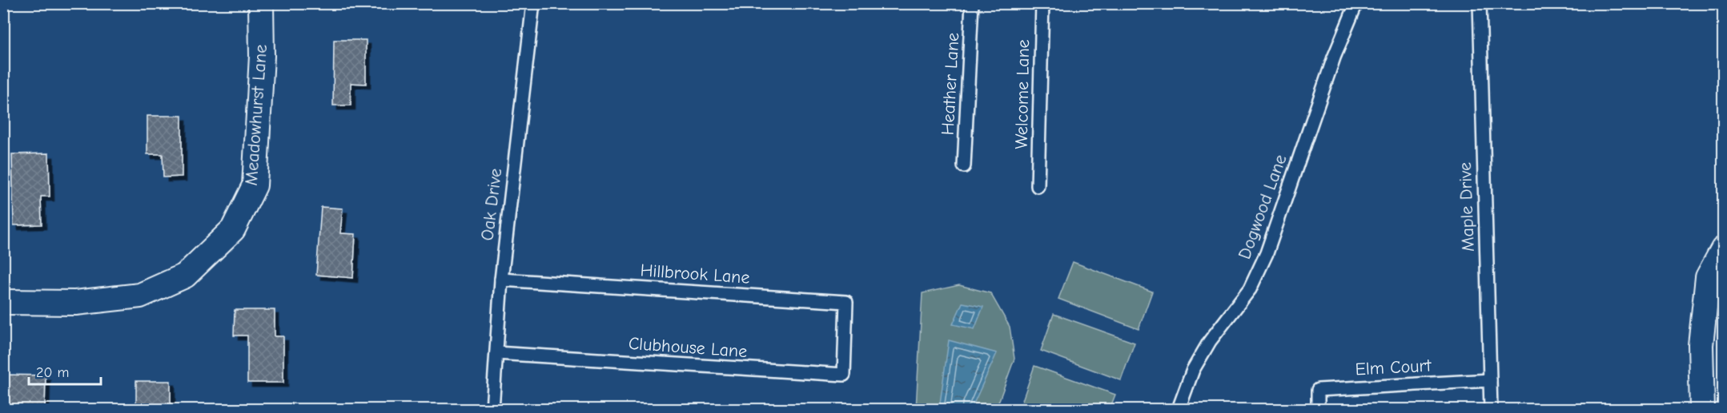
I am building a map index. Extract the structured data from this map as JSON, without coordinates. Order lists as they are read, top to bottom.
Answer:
{
  "streets": {
    "street": ["Meadowhurst Lane"],
    "lane": [
      "Heather Lane",
      "Welcome Lane",
      "Oak Drive",
      "Dogwood Lane",
      "Maple Drive",
      "Hillbrook Lane",
      "Clubhouse Lane",
      "Elm Court"
    ]
  },
  "crossings": [
    ["Oak Drive", "Hillbrook Lane"],
    ["Oak Drive", "Clubhouse Lane"],
    ["Maple Drive", "Elm Court"],
    ["Hillbrook Lane", "Clubhouse Lane"]
  ],
  "scale_bar": "20 m"
}
